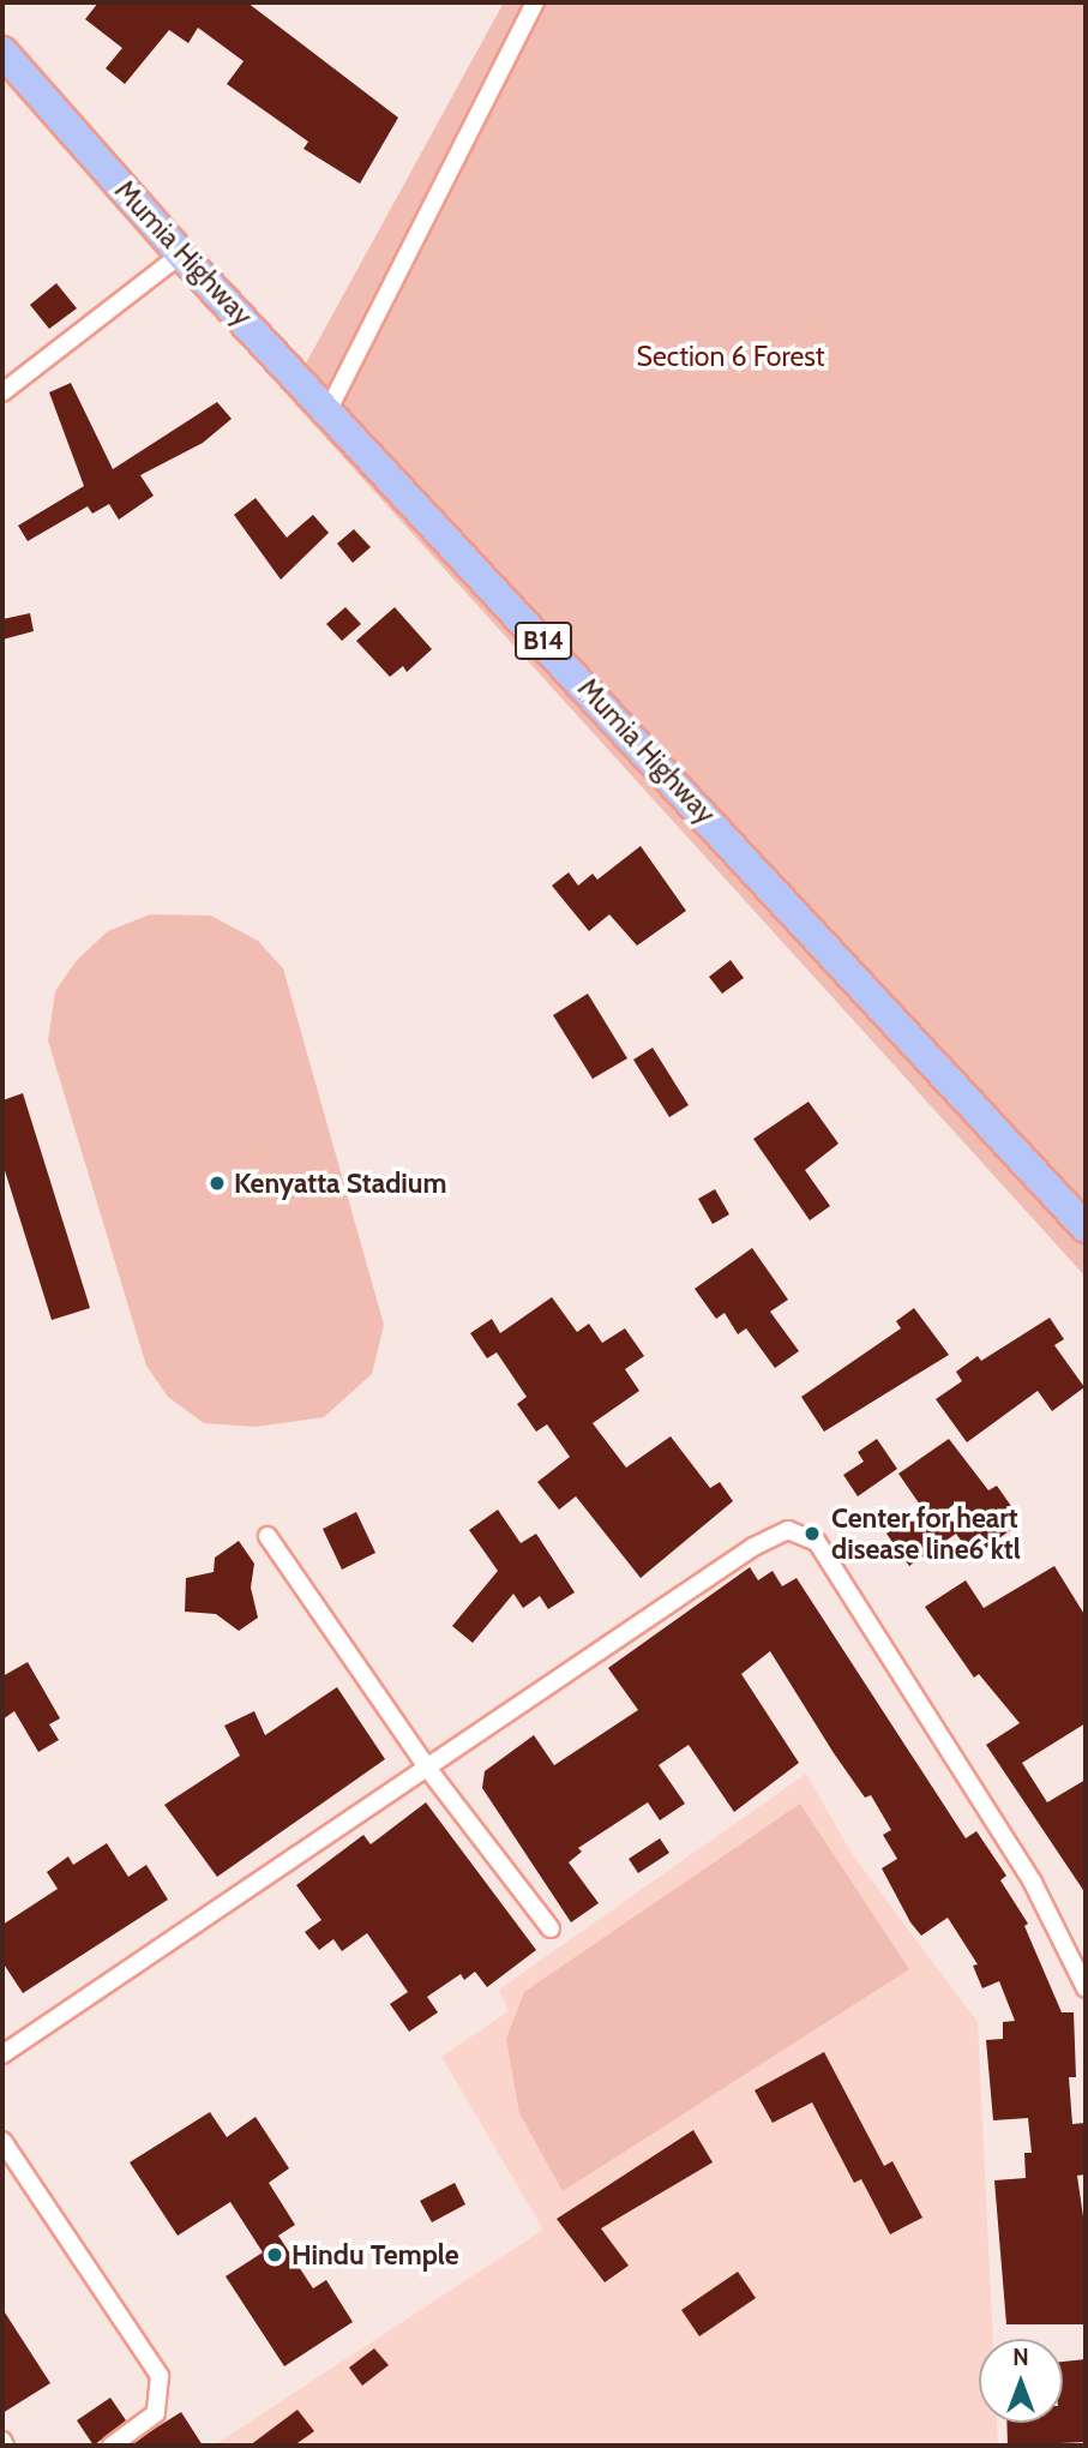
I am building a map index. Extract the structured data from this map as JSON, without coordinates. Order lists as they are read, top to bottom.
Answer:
{
  "streets": {
    "highway": ["Mumia Highway", "B14"]
  },
  "parks": ["Section 6 Forest"],
  "places": ["Kenyatta Stadium", "Center for heart disease line6 ktl", "Hindu Temple"],
  "north": "top"
}
